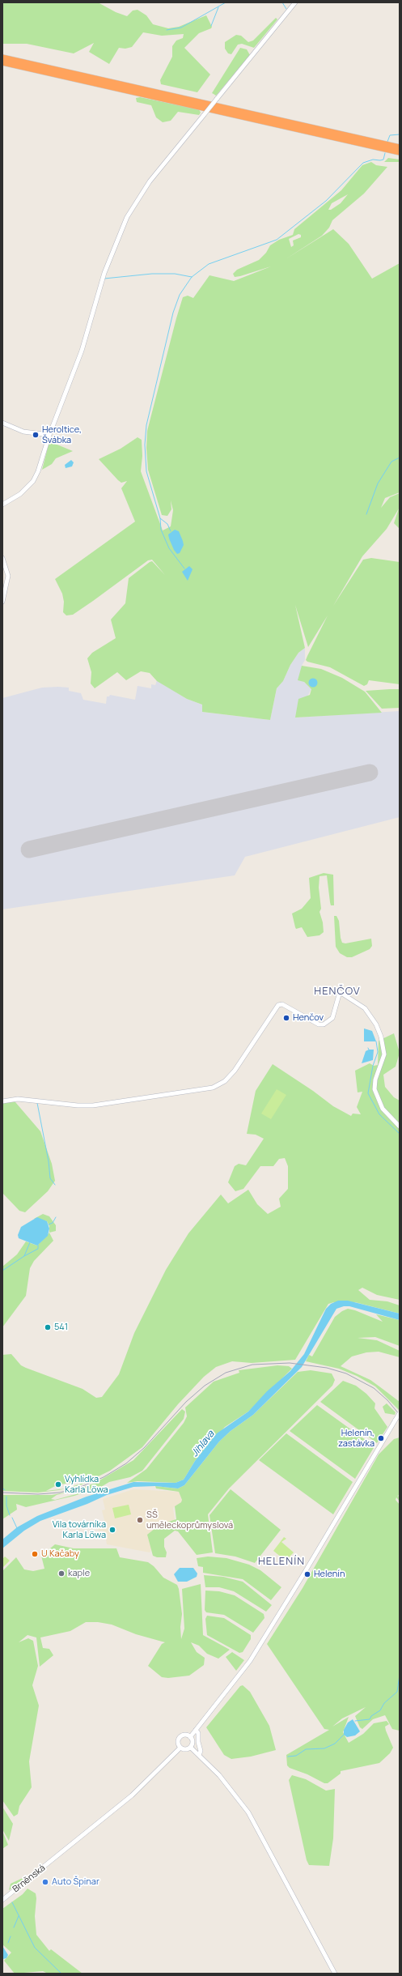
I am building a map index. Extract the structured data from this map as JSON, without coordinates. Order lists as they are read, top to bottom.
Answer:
{
  "streets": {
    "main road": ["Brněnská"]
  },
  "districts": ["HENČOV", "HELENÍN"],
  "water": ["Jihlava"],
  "places": [
    "Heroltice, Švábka",
    "Henčov",
    "541",
    "Helenín, zastávka",
    "Vyhlídka Karla Löwa",
    "SŠ uměleckoprůmyslová",
    "Vila továrníka Karla Löwa",
    "U Kačaby",
    "kaple",
    "Helenín",
    "Auto Špinar"
  ]
}
